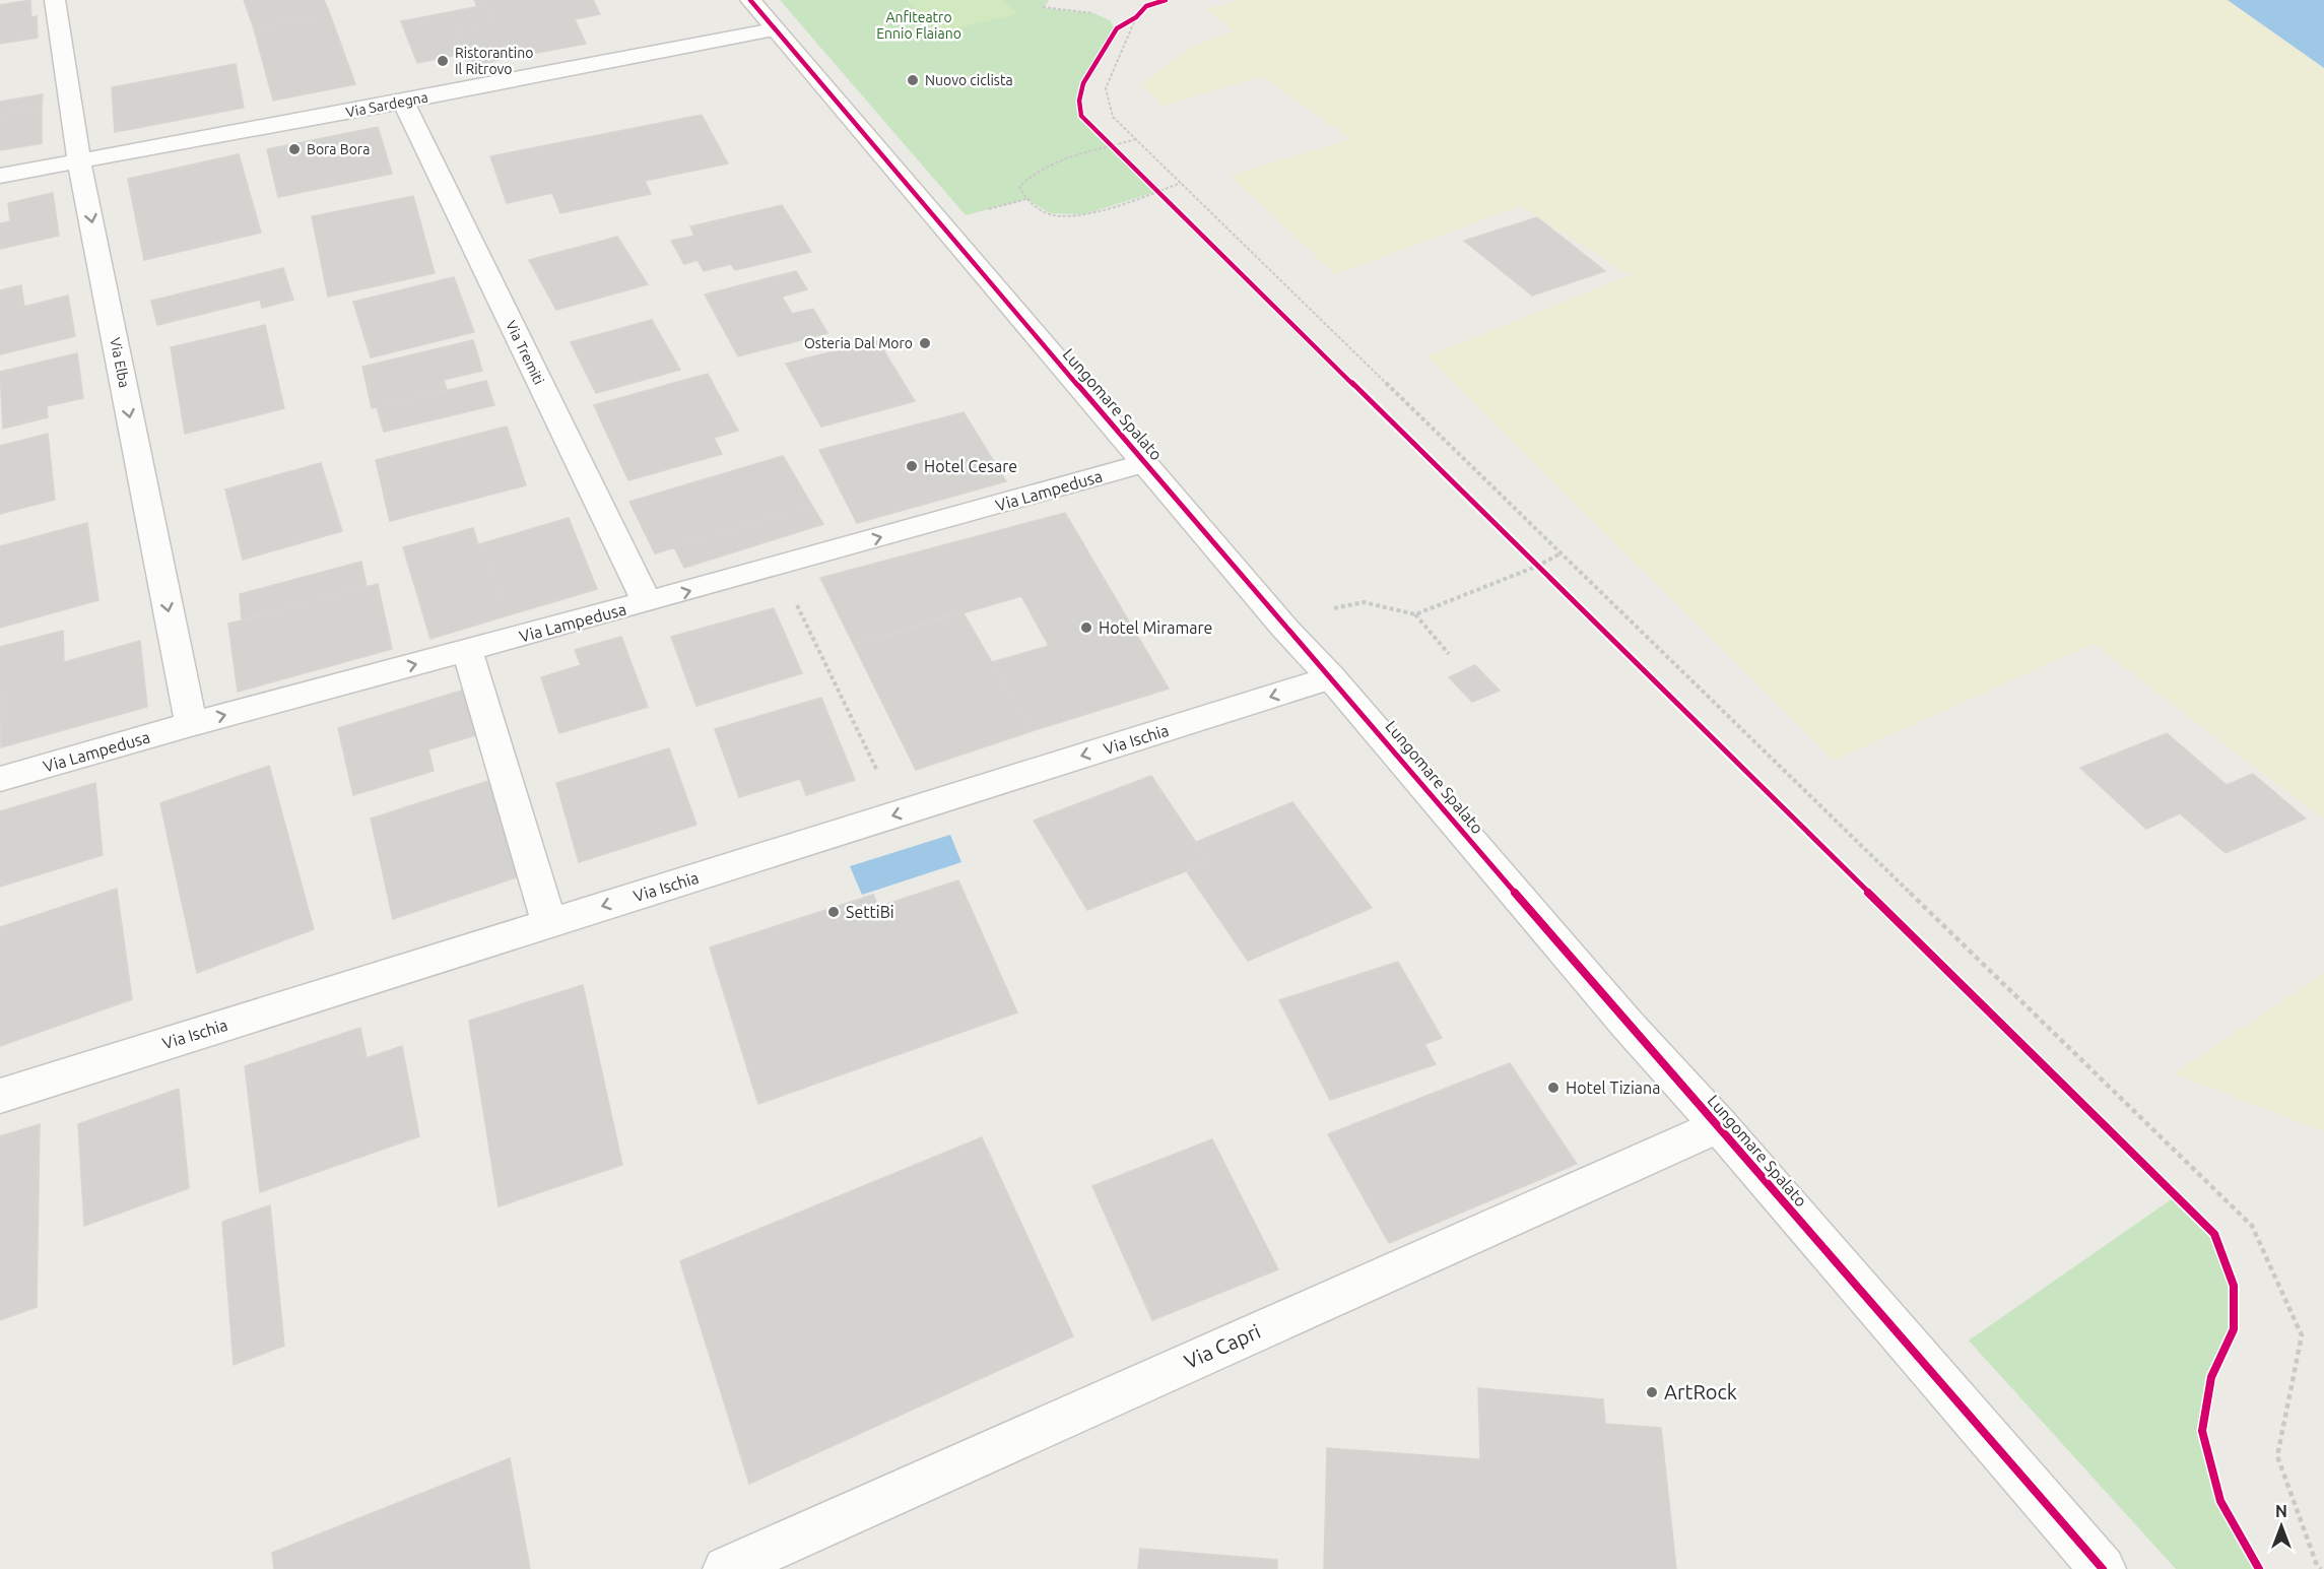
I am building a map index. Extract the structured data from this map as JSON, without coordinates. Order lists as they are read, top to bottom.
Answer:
{
  "streets": {
    "street": [
      "Via Sardegna",
      "Via Tremiti",
      "Via Elba",
      "Lungomare Spalato",
      "Via Lampedusa",
      "Via Ischia",
      "Via Capri"
    ]
  },
  "crossings": [
    ["Via Sardegna", "Via Tremiti"],
    ["Via Sardegna", "Via Elba"],
    ["Via Sardegna", "Lungomare Spalato"],
    ["Via Tremiti", "Via Lampedusa"],
    ["Via Elba", "Via Lampedusa"],
    ["Lungomare Spalato", "Via Lampedusa"],
    ["Lungomare Spalato", "Via Ischia"],
    ["Lungomare Spalato", "Via Capri"]
  ],
  "one_way": ["Via Elba", "Via Lampedusa", "Via Ischia"],
  "parks": ["Anfiteatro Ennio Flaiano"],
  "places": [
    "Ristorantino Il Ritrovo",
    "Nuovo ciclista",
    "Bora Bora",
    "Osteria Dal Moro",
    "Hotel Cesare",
    "Hotel Miramare",
    "SettiBi",
    "Hotel Tiziana",
    "ArtRock"
  ],
  "north": "top"
}
